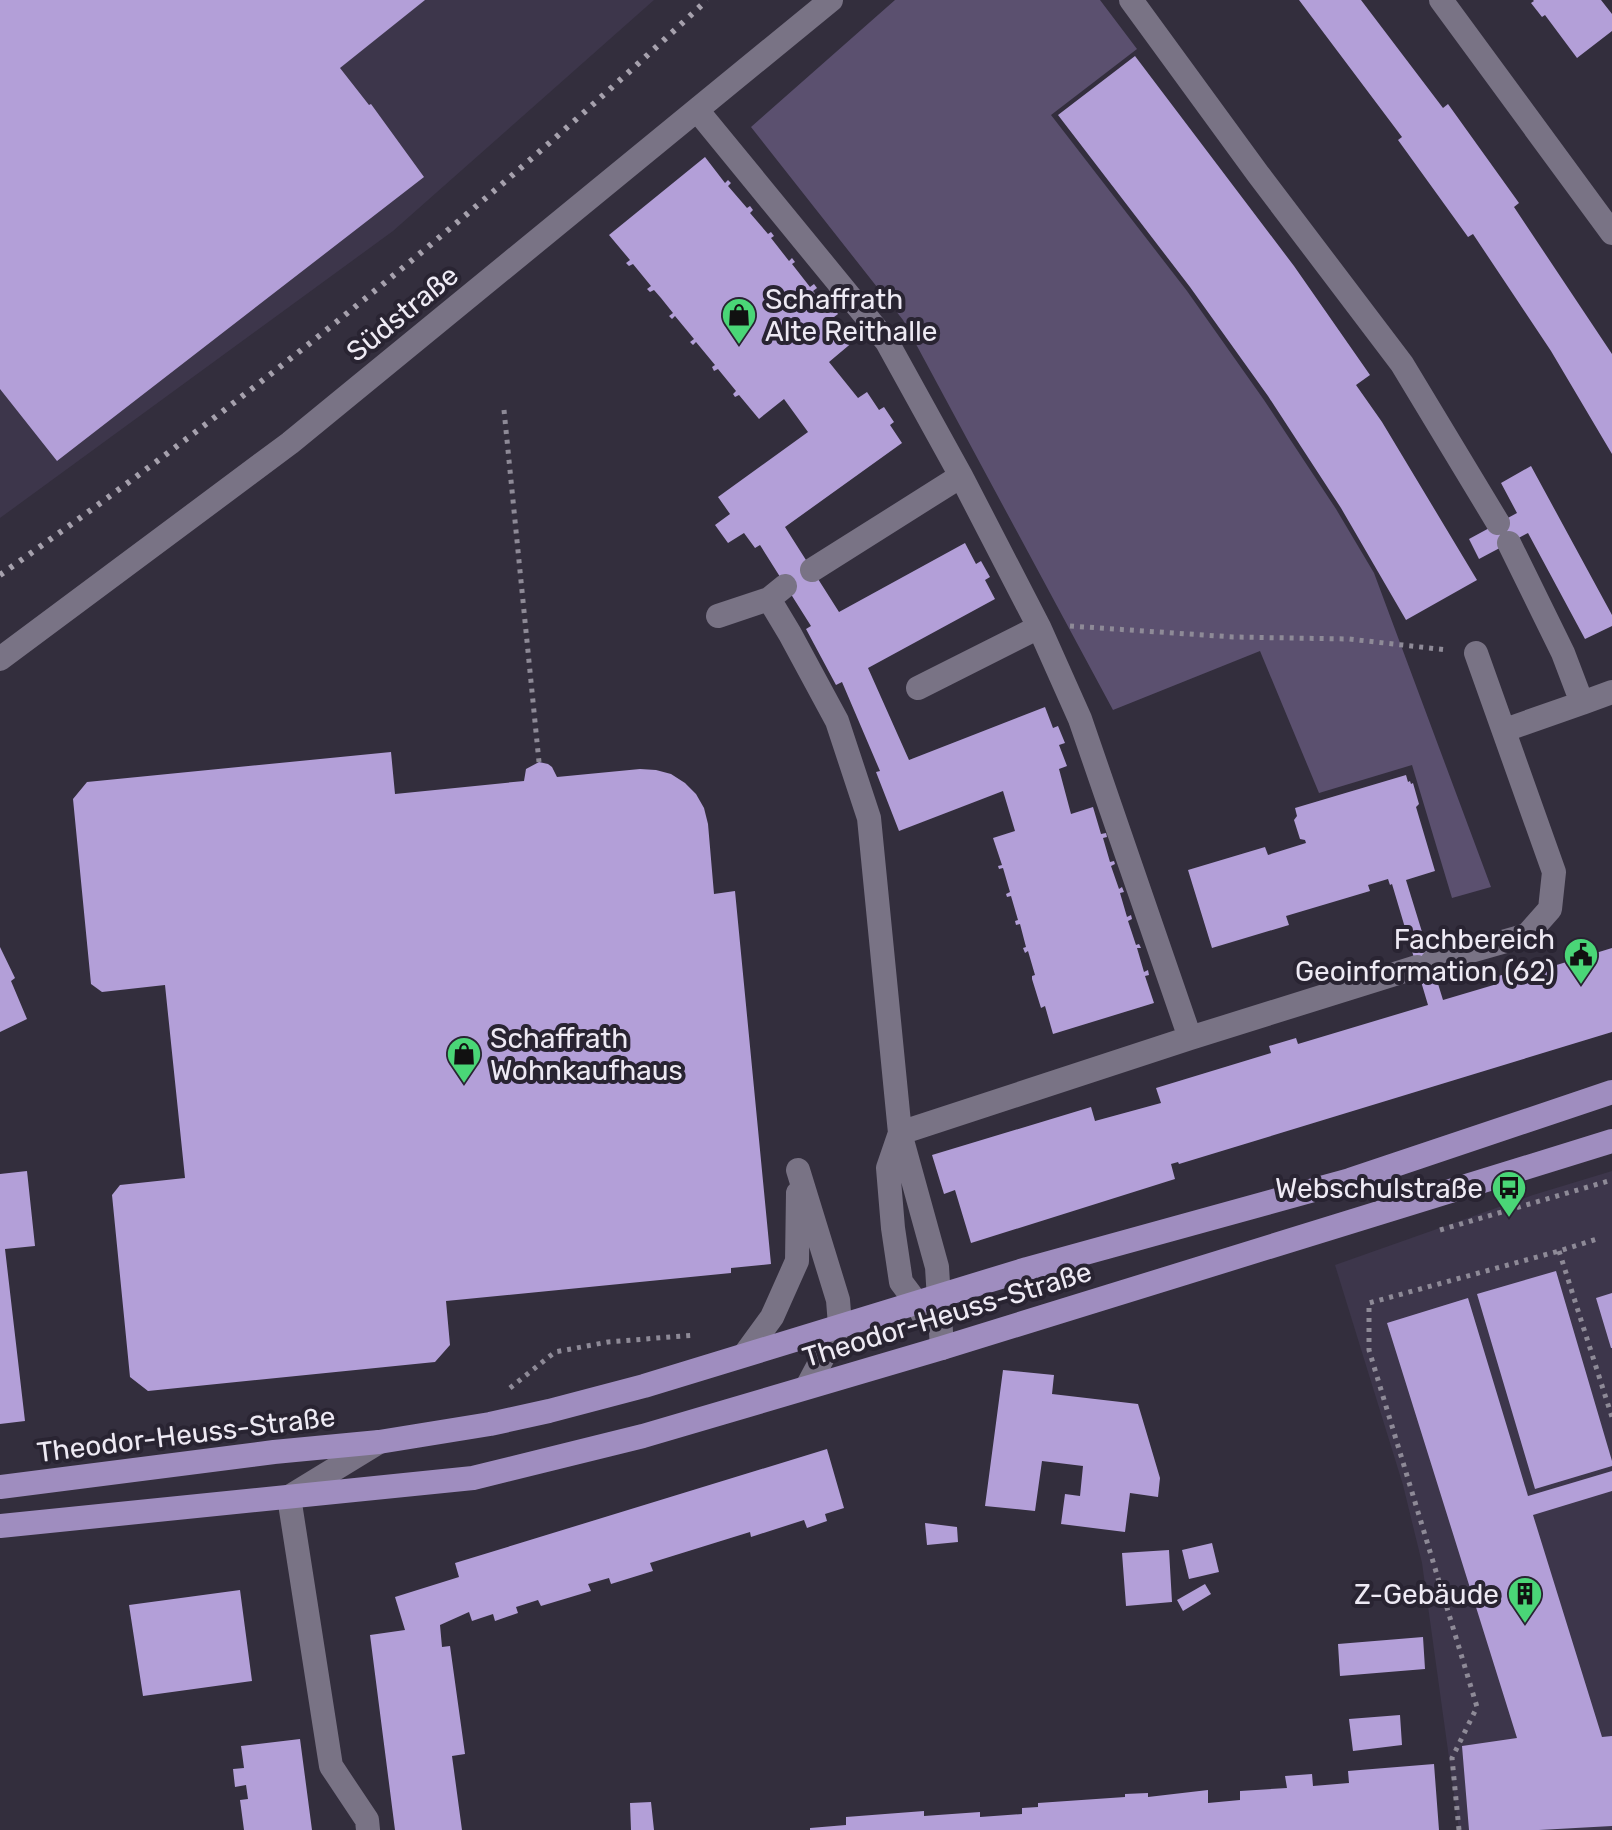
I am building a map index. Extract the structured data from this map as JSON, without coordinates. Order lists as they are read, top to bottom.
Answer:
{
  "streets": {
    "main road": ["Theodor-Heuss-Straße"],
    "street": ["Südstraße"]
  },
  "places": {
    "shop": ["Schaffrath Alte Reithalle", "Schaffrath Wohnkaufhaus"],
    "public building": ["Fachbereich Geoinformation (62)"],
    "bus stop": ["Webschulstraße"],
    "building": ["Z-Gebäude"]
  }
}
